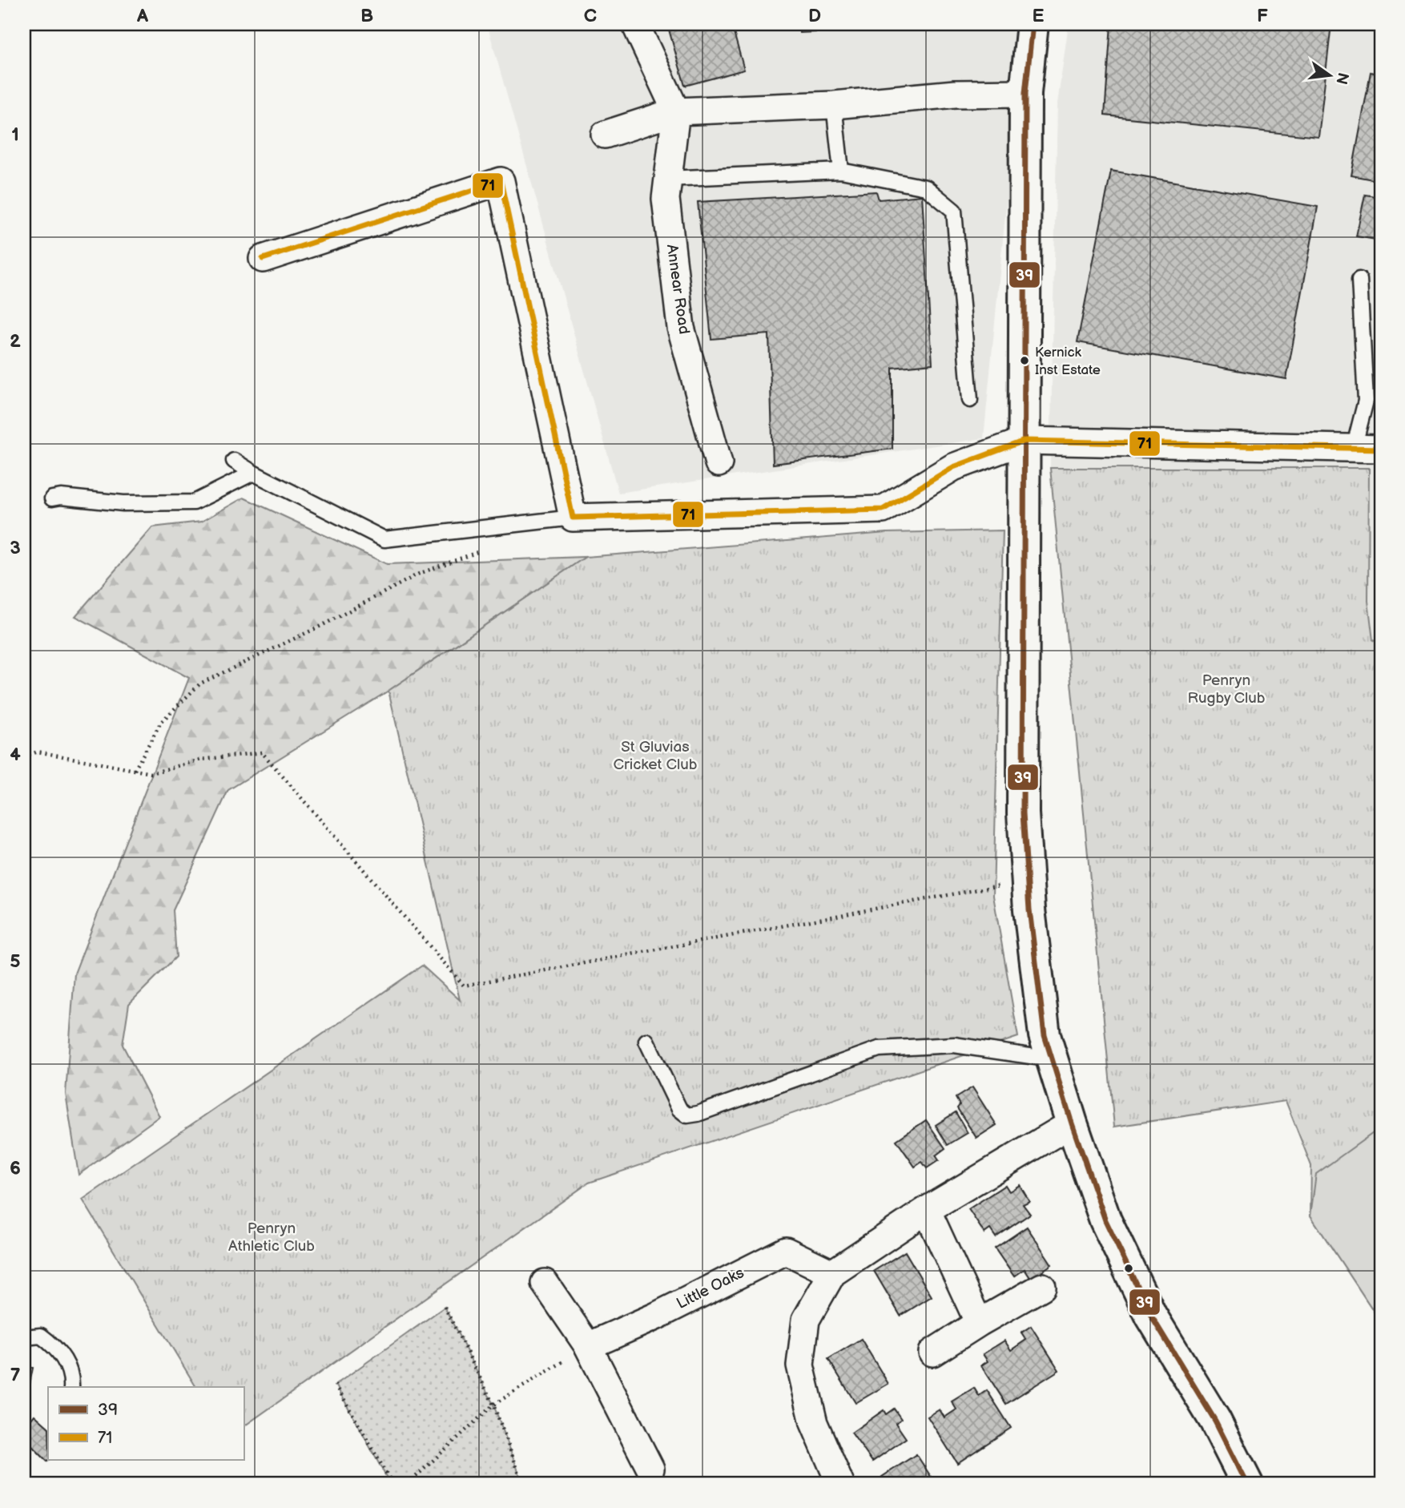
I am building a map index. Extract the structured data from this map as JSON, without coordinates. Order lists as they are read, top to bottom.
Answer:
{
  "streets": {
    "street": ["Annear Road", "Little Oaks"]
  },
  "parks": ["Penryn Rugby Club", "St Gluvias Cricket Club", "Penryn Athletic Club"],
  "places": ["Kernick Inst Estate"],
  "lines": ["transit line 39", "transit line 71"],
  "legend": ["39", "71"],
  "north": "right",
  "grid": {
    "columns": [
      "A",
      "B",
      "C",
      "D",
      "E",
      "F"
    ],
    "rows": [
      "1",
      "2",
      "3",
      "4",
      "5",
      "6",
      "7"
    ]
  }
}
